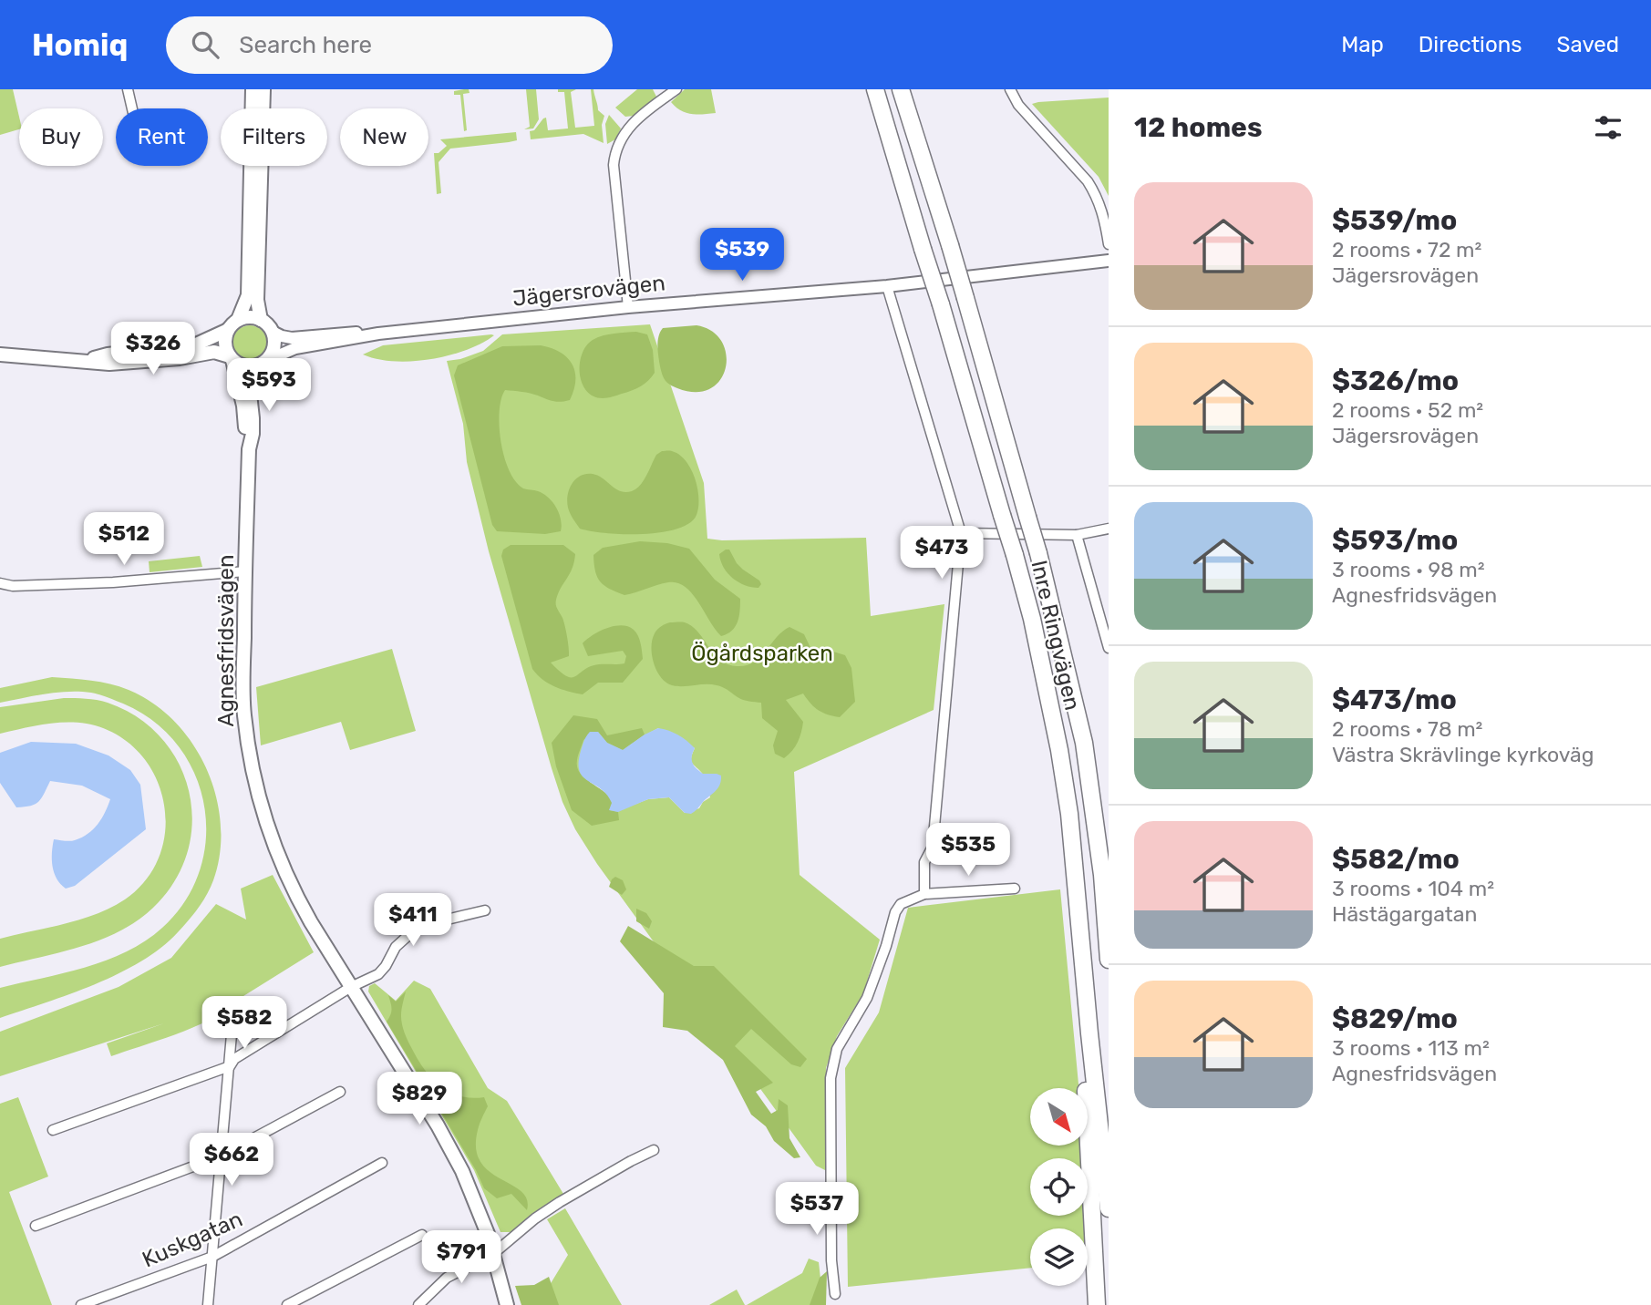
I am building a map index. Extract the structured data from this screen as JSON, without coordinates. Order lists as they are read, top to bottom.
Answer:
{
  "streets": {
    "highway": ["Inre Ringvägen"],
    "main road": ["Agnesfridsvägen"],
    "street": ["Jägersrovägen", "Kuskgatan"]
  },
  "crossings": [
    ["Jägersrovägen", "Agnesfridsvägen"]
  ],
  "parks": ["Ögårdsparken"],
  "north": "bottom right",
  "page": {
    "header": "Homiq",
    "search": "Search here",
    "nav": ["Map", "Directions", "Saved"],
    "heading": "12 homes",
    "chip": [
      "Buy",
      "Rent",
      "Filters",
      "New"
    ],
    "list": [
      {
        "name": "$539/mo",
        "note": "2 rooms · 72 m² · Jägersrovägen"
      },
      {
        "name": "$326/mo",
        "note": "2 rooms · 52 m² · Jägersrovägen"
      },
      {
        "name": "$593/mo",
        "note": "3 rooms · 98 m² · Agnesfridsvägen"
      },
      {
        "name": "$473/mo",
        "note": "2 rooms · 78 m² · Västra Skrävlinge kyrkoväg"
      },
      {
        "name": "$582/mo",
        "note": "3 rooms · 104 m² · Hästägargatan"
      },
      {
        "name": "$829/mo",
        "note": "3 rooms · 113 m² · Agnesfridsvägen"
      }
    ],
    "price": [
      "$539",
      "$326",
      "$593",
      "$512",
      "$473",
      "$535",
      "$411",
      "$582",
      "$829",
      "$662",
      "$537",
      "$791"
    ]
  }
}
